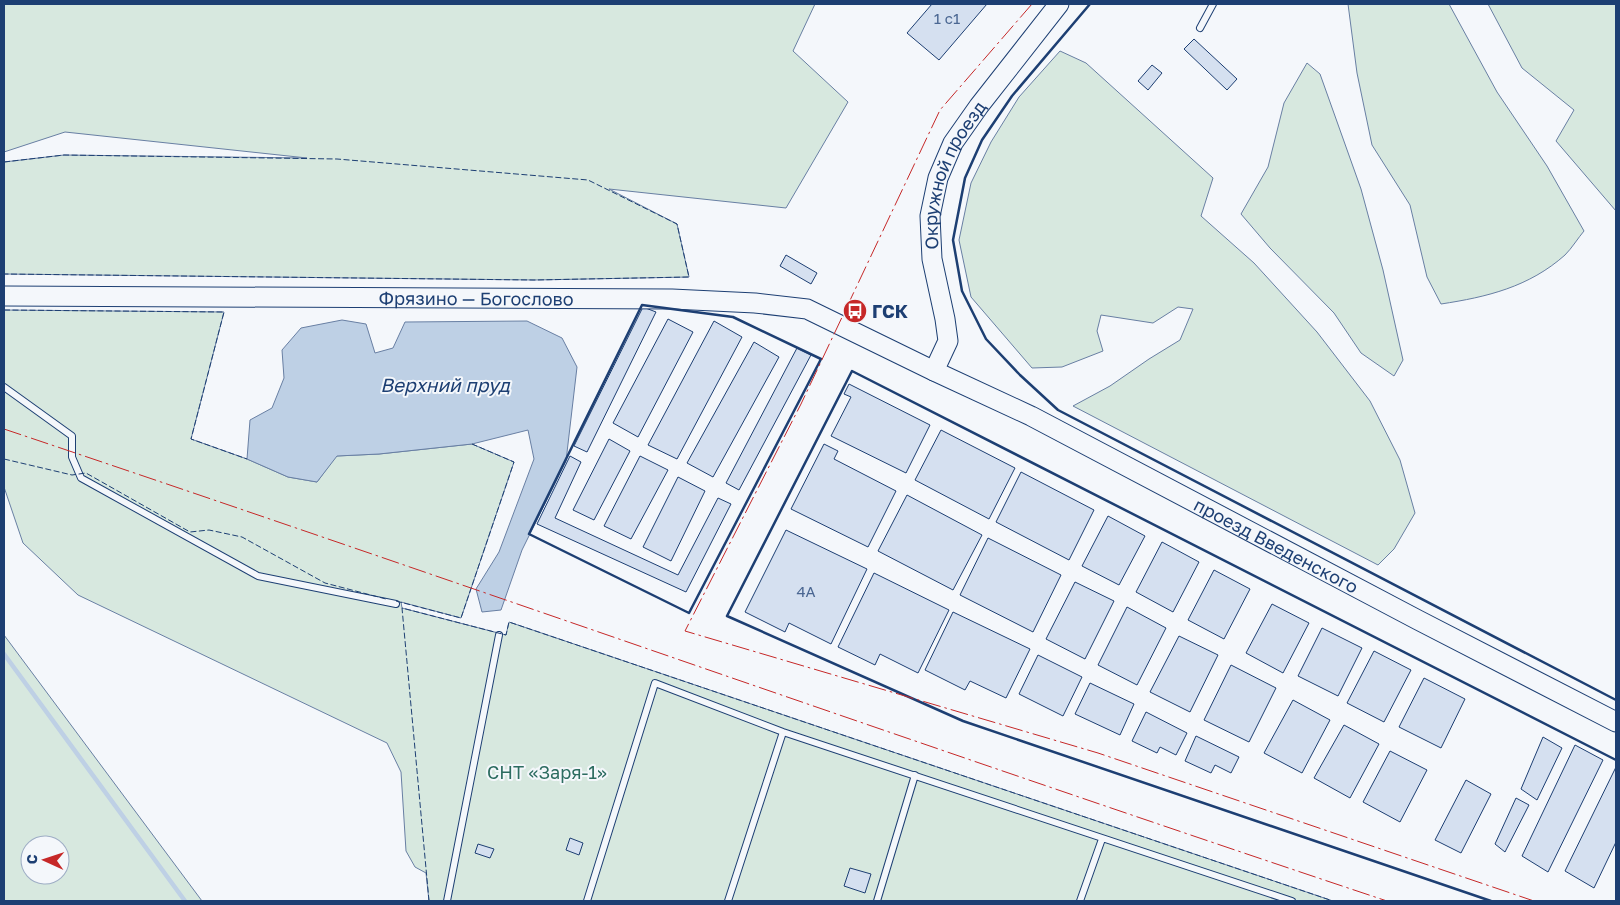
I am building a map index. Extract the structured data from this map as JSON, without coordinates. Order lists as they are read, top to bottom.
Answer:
{
  "streets": {
    "street": ["Окружной проезд", "Фрязино — Богослово", "проезд Введенского"]
  },
  "crossings": [
    ["Окружной проезд", "Фрязино — Богослово"],
    ["Окружной проезд", "проезд Введенского"],
    ["Фрязино — Богослово", "проезд Введенского"]
  ],
  "water": ["Верхний пруд"],
  "parks": ["СНТ «Заря-1»"],
  "places": {
    "bus stop": ["ГСК"]
  },
  "house_numbers": ["1 с1", "4А"],
  "north": "left"
}
